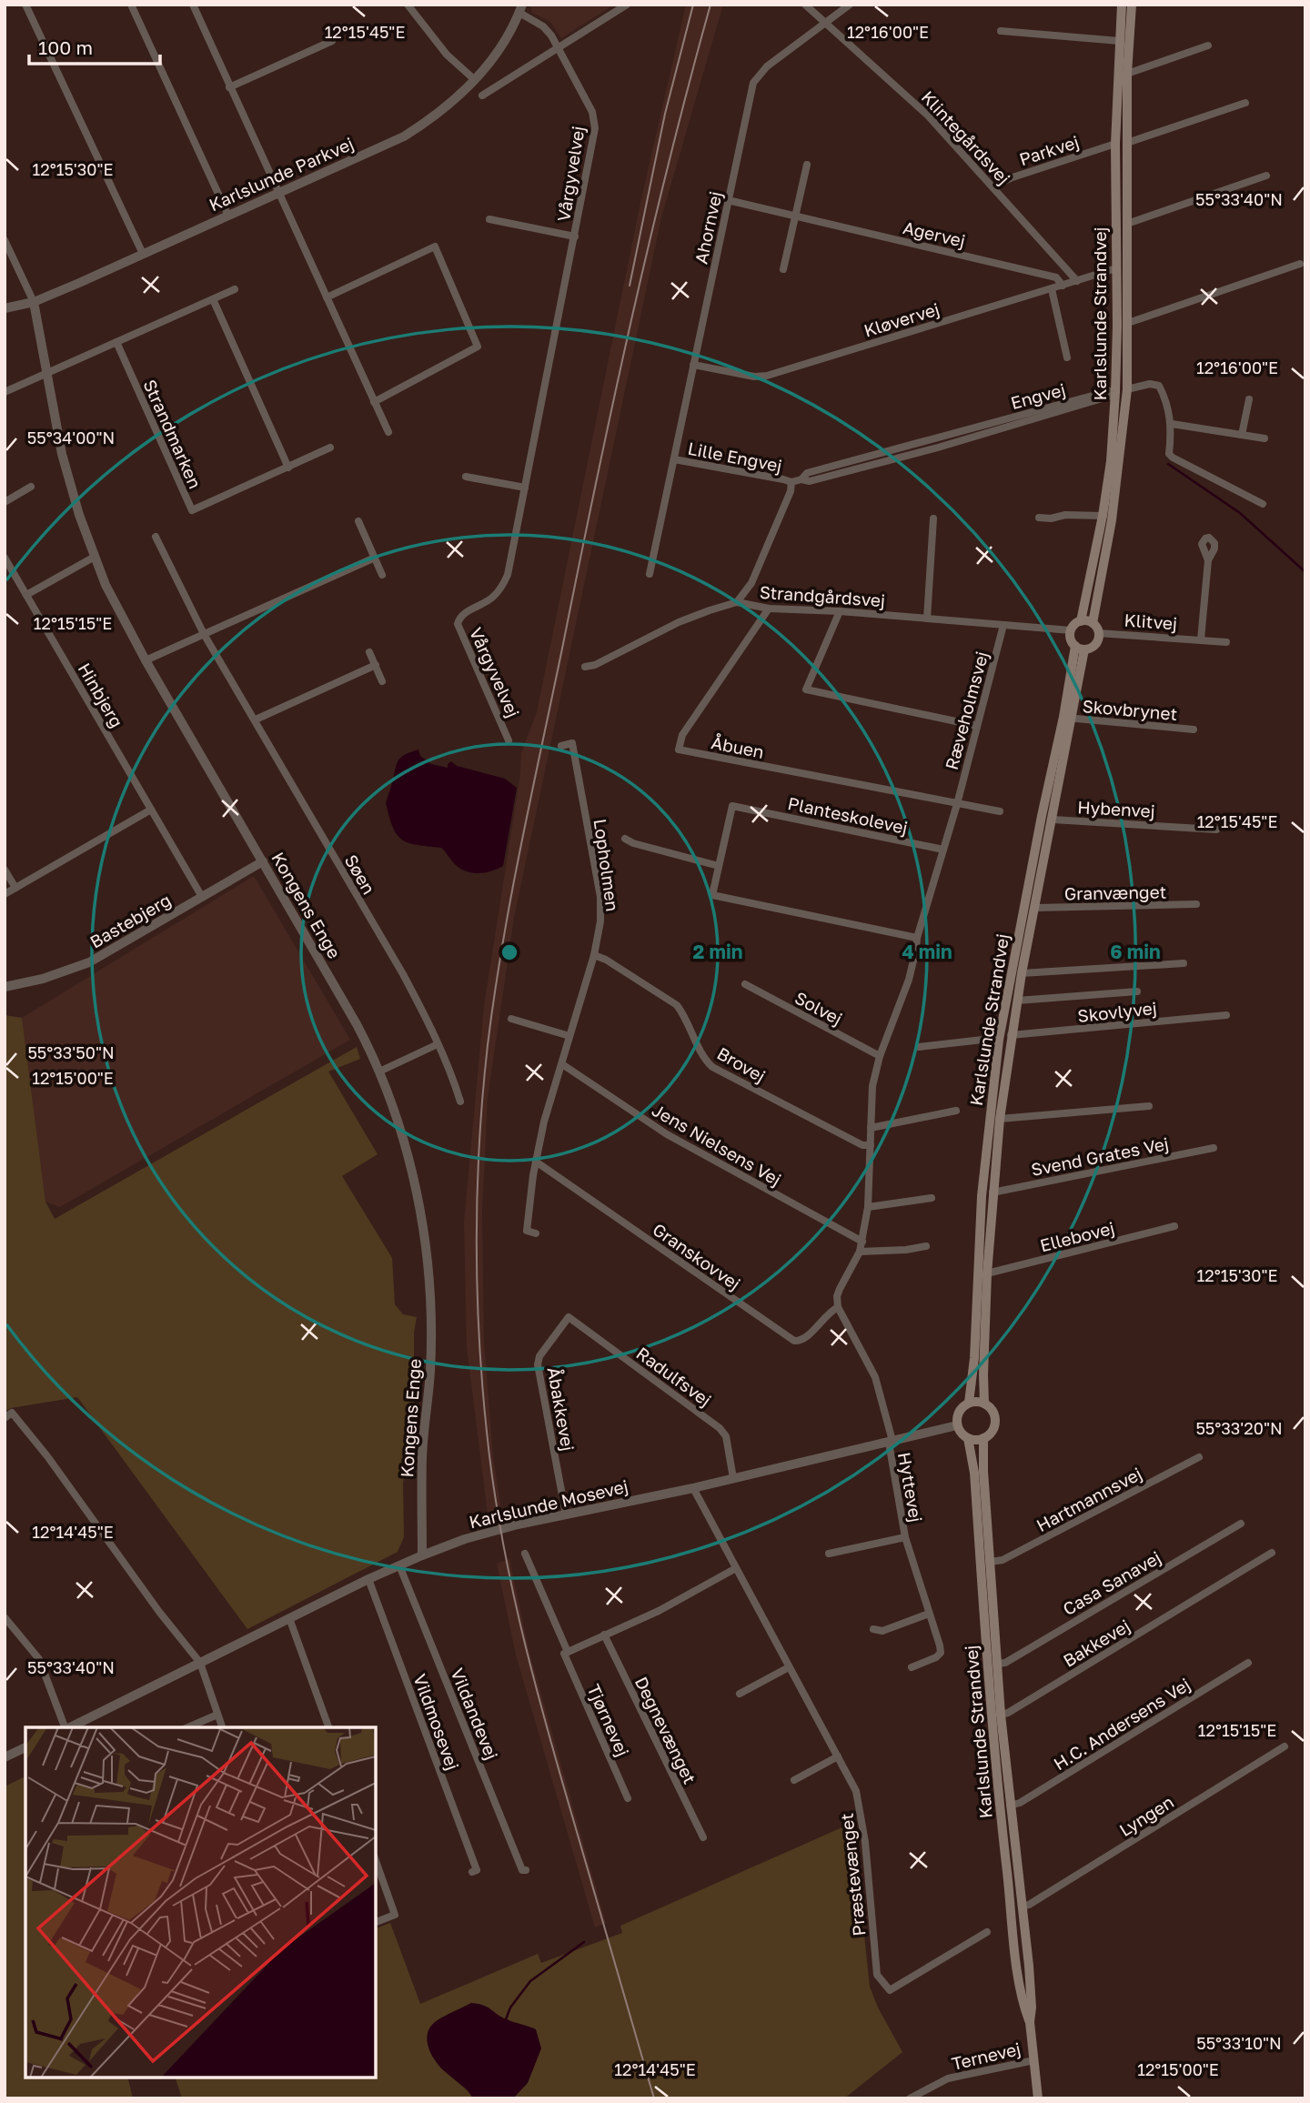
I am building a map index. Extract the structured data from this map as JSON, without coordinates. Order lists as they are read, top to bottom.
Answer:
{
  "streets": {
    "main road": ["Karlslunde Strandvej"],
    "street": [
      "Klintegårdsvej",
      "Parkvej",
      "Karlslunde Parkvej",
      "Vårgyvelvej",
      "Ahornvej",
      "Agervej",
      "Kløvervej",
      "Engvej",
      "Strandmarken",
      "Lille Engvej",
      "Strandgårdsvej",
      "Klitvej",
      "Hinbjerg",
      "Skovbrynet",
      "Ræveholmsvej",
      "Åbuen",
      "Hybenvej",
      "Planteskolevej",
      "Lopholmen",
      "Søen",
      "Granvænget",
      "Kongens Enge",
      "Bastebjerg",
      "Solvej",
      "Skovlyvej",
      "Brovej",
      "Jens Nielsens Vej",
      "Svend Grates Vej",
      "Ellebovej",
      "Granskovvej",
      "Radulfsvej",
      "Åbakkevej",
      "Hyttevej",
      "Hartmannsvej",
      "Karlslunde Mosevej",
      "Casa Sanavej",
      "Bakkevej",
      "Vildandevej",
      "Tjørnevej",
      "Vildmosevej",
      "H.C. Andersens Vej",
      "Degnevænget",
      "Lyngen",
      "Præstevænget",
      "Ternevej"
    ]
  },
  "crossings": [
    ["Klintegårdsvej", "Parkvej"],
    ["Klintegårdsvej", "Ahornvej"],
    ["Klintegårdsvej", "Kløvervej"],
    ["Parkvej", "Karlslunde Strandvej"],
    ["Karlslunde Parkvej", "Vårgyvelvej"],
    ["Karlslunde Parkvej", "Kongens Enge"],
    ["Ahornvej", "Agervej"],
    ["Ahornvej", "Kløvervej"],
    ["Ahornvej", "Lille Engvej"],
    ["Agervej", "Kløvervej"],
    ["Karlslunde Strandvej", "Kløvervej"],
    ["Karlslunde Strandvej", "Engvej"],
    ["Karlslunde Strandvej", "Strandgårdsvej"],
    ["Karlslunde Strandvej", "Klitvej"],
    ["Karlslunde Strandvej", "Skovbrynet"],
    ["Karlslunde Strandvej", "Hybenvej"],
    ["Karlslunde Strandvej", "Granvænget"],
    ["Karlslunde Strandvej", "Skovlyvej"],
    ["Karlslunde Strandvej", "Svend Grates Vej"],
    ["Karlslunde Strandvej", "Ellebovej"],
    ["Karlslunde Strandvej", "Hartmannsvej"],
    ["Karlslunde Strandvej", "Karlslunde Mosevej"],
    ["Karlslunde Strandvej", "Casa Sanavej"],
    ["Karlslunde Strandvej", "Bakkevej"],
    ["Karlslunde Strandvej", "H.C. Andersens Vej"],
    ["Karlslunde Strandvej", "Lyngen"],
    ["Karlslunde Strandvej", "Ternevej"],
    ["Engvej", "Lille Engvej"],
    ["Strandgårdsvej", "Klitvej"],
    ["Strandgårdsvej", "Ræveholmsvej"],
    ["Strandgårdsvej", "Åbuen"],
    ["Hinbjerg", "Bastebjerg"],
    ["Ræveholmsvej", "Åbuen"],
    ["Ræveholmsvej", "Planteskolevej"],
    ["Ræveholmsvej", "Solvej"],
    ["Ræveholmsvej", "Brovej"],
    ["Ræveholmsvej", "Jens Nielsens Vej"],
    ["Ræveholmsvej", "Granskovvej"],
    ["Lopholmen", "Brovej"],
    ["Lopholmen", "Jens Nielsens Vej"],
    ["Lopholmen", "Granskovvej"],
    ["Kongens Enge", "Bastebjerg"],
    ["Kongens Enge", "Karlslunde Mosevej"],
    ["Radulfsvej", "Åbakkevej"],
    ["Radulfsvej", "Karlslunde Mosevej"],
    ["Åbakkevej", "Karlslunde Mosevej"],
    ["Hyttevej", "Karlslunde Mosevej"],
    ["Karlslunde Mosevej", "Vildandevej"],
    ["Karlslunde Mosevej", "Vildmosevej"],
    ["Karlslunde Mosevej", "Præstevænget"]
  ],
  "scale_bar": "100 m",
  "coordinates": [
    "12°16'00\"E",
    "12°15'45\"E",
    "12°15'30\"E",
    "55°33'40\"N",
    "55°34'00\"N",
    "12°15'15\"E",
    "55°33'50\"N",
    "12°15'00\"E",
    "55°33'20\"N",
    "12°14'45\"E",
    "55°33'10\"N"
  ],
  "rings": ["2 min", "4 min", "6 min"]
}
